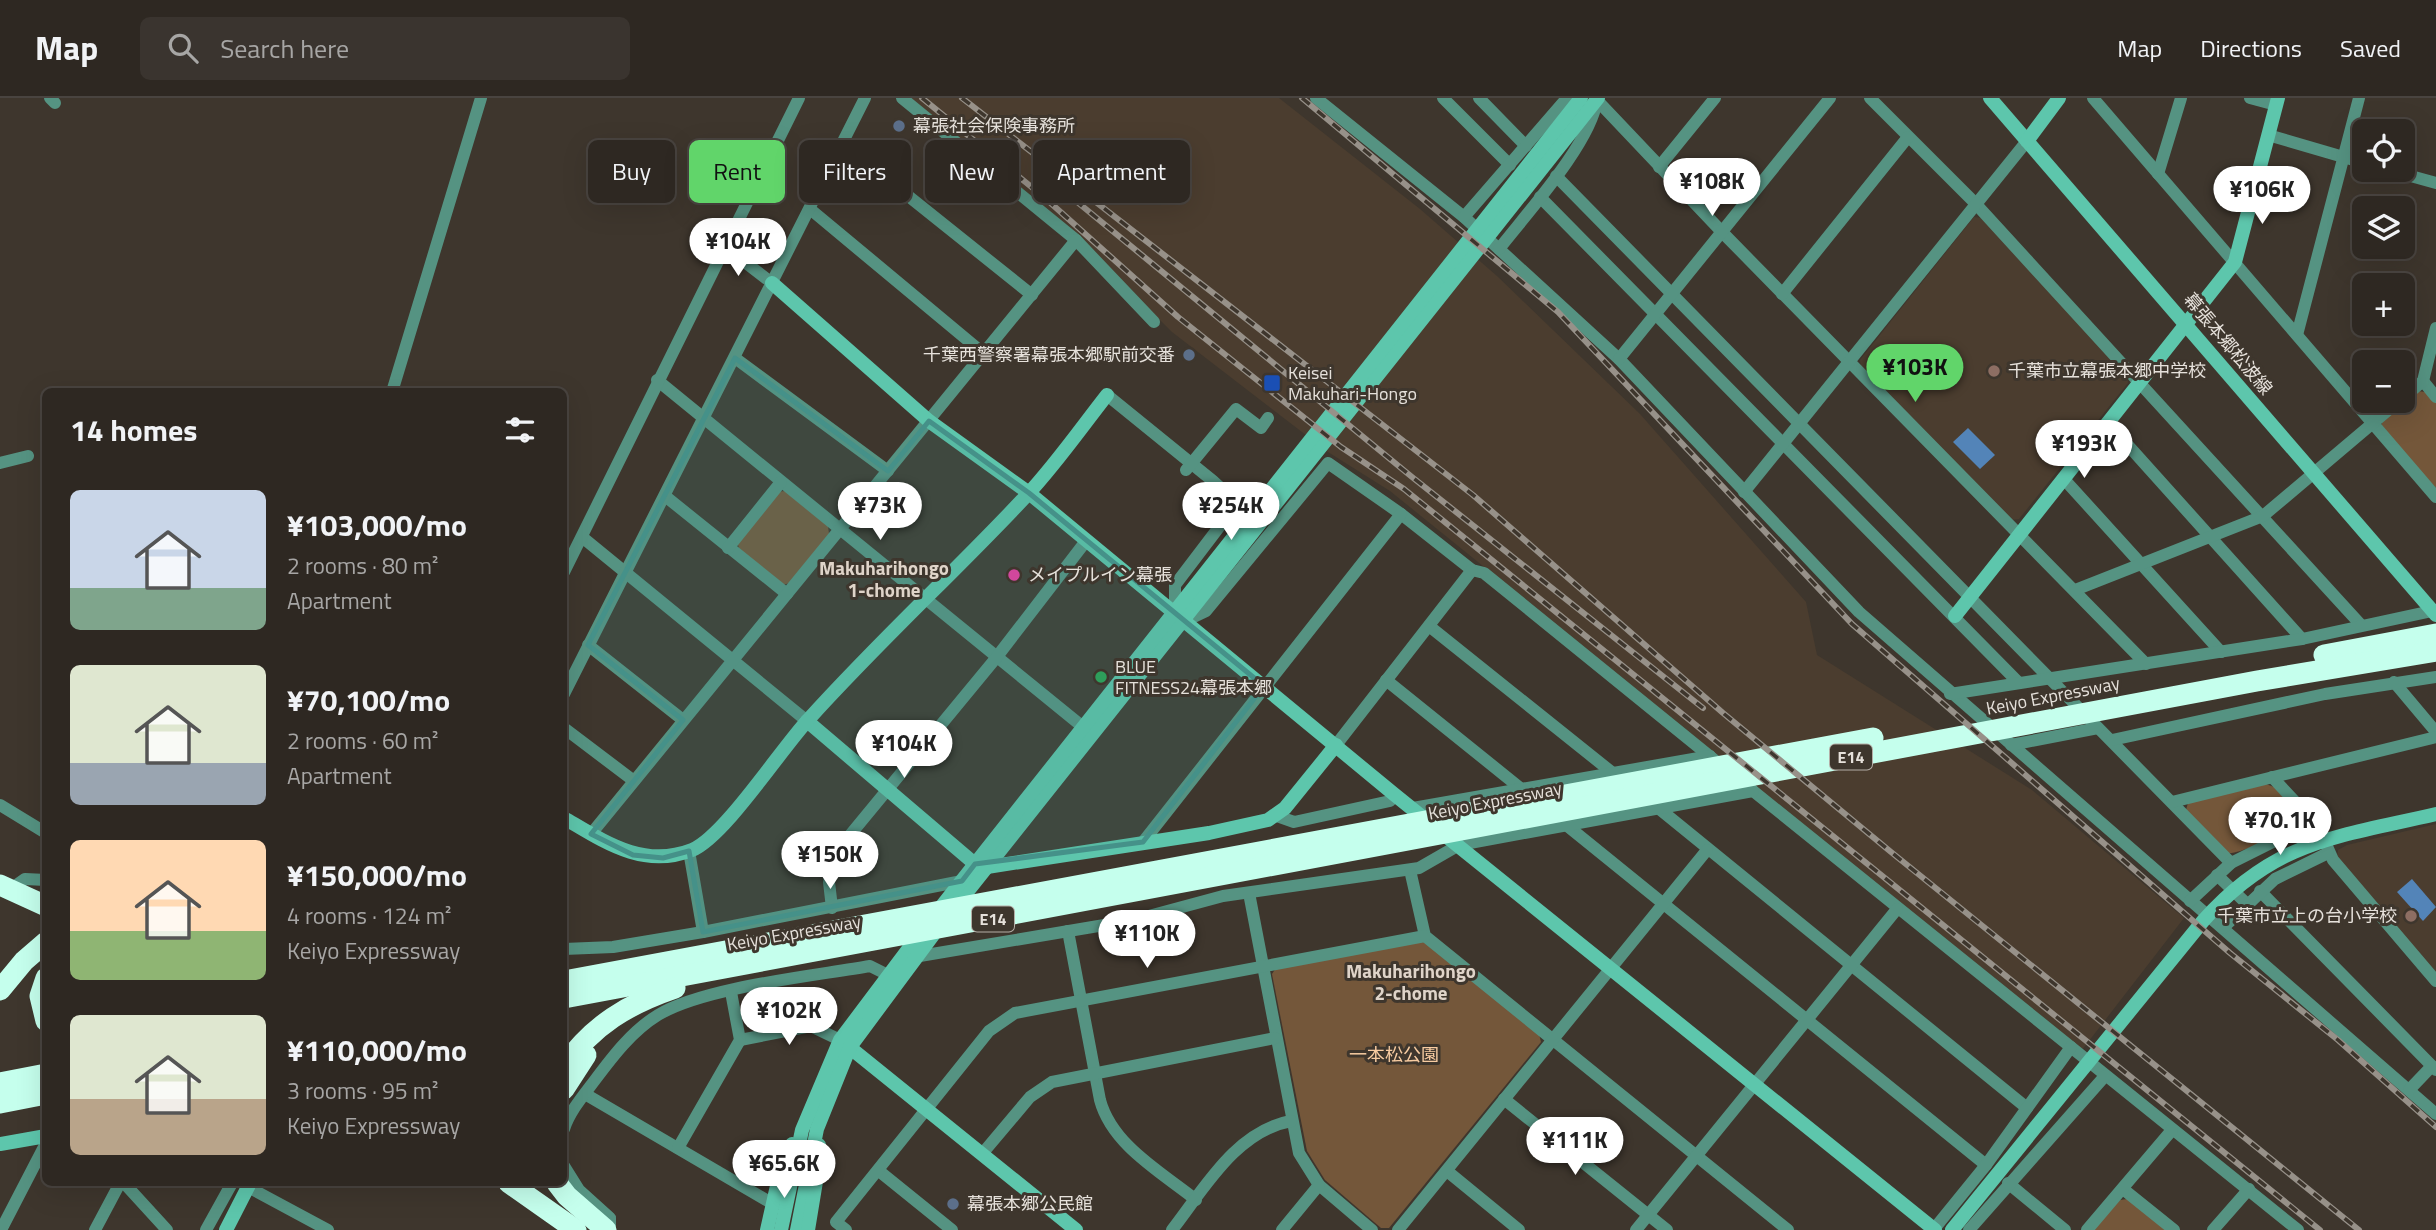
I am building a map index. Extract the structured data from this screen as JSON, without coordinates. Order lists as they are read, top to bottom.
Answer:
{
  "streets": {
    "highway": ["Keiyo Expressway", "E14"],
    "street": ["幕張本郷松波線"]
  },
  "districts": ["Makuharihongo 1-chome", "Makuharihongo 2-chome"],
  "parks": ["一本松公園"],
  "places": {
    "other": [
      "幕張社会保険事務所",
      "千葉西警察署幕張本郷駅前交番",
      "千葉市立幕張本郷中学校",
      "メイプルイン幕張",
      "BLUE FITNESS24幕張本郷",
      "千葉市立上の台小学校",
      "幕張本郷公民館"
    ],
    "transit": ["Keisei Makuhari-Hongo"]
  },
  "page": {
    "header": "Map",
    "search": "Search here",
    "nav": ["Map", "Directions", "Saved"],
    "map_buttons": ["+", "−"],
    "chip": [
      "Buy",
      "Rent",
      "Filters",
      "New",
      "Apartment"
    ],
    "price": [
      "¥108K",
      "¥106K",
      "¥104K",
      "¥103K",
      "¥193K",
      "¥73K",
      "¥254K",
      "¥104K",
      "¥70.1K",
      "¥150K",
      "¥110K",
      "¥102K",
      "¥111K",
      "¥65.6K"
    ],
    "heading": "14 homes",
    "list": [
      {
        "name": "¥103,000/mo",
        "note": "2 rooms · 80 m² · Apartment"
      },
      {
        "name": "¥70,100/mo",
        "note": "2 rooms · 60 m² · Apartment"
      },
      {
        "name": "¥150,000/mo",
        "note": "4 rooms · 124 m² · Keiyo Expressway"
      },
      {
        "name": "¥110,000/mo",
        "note": "3 rooms · 95 m² · Keiyo Expressway"
      }
    ]
  }
}
